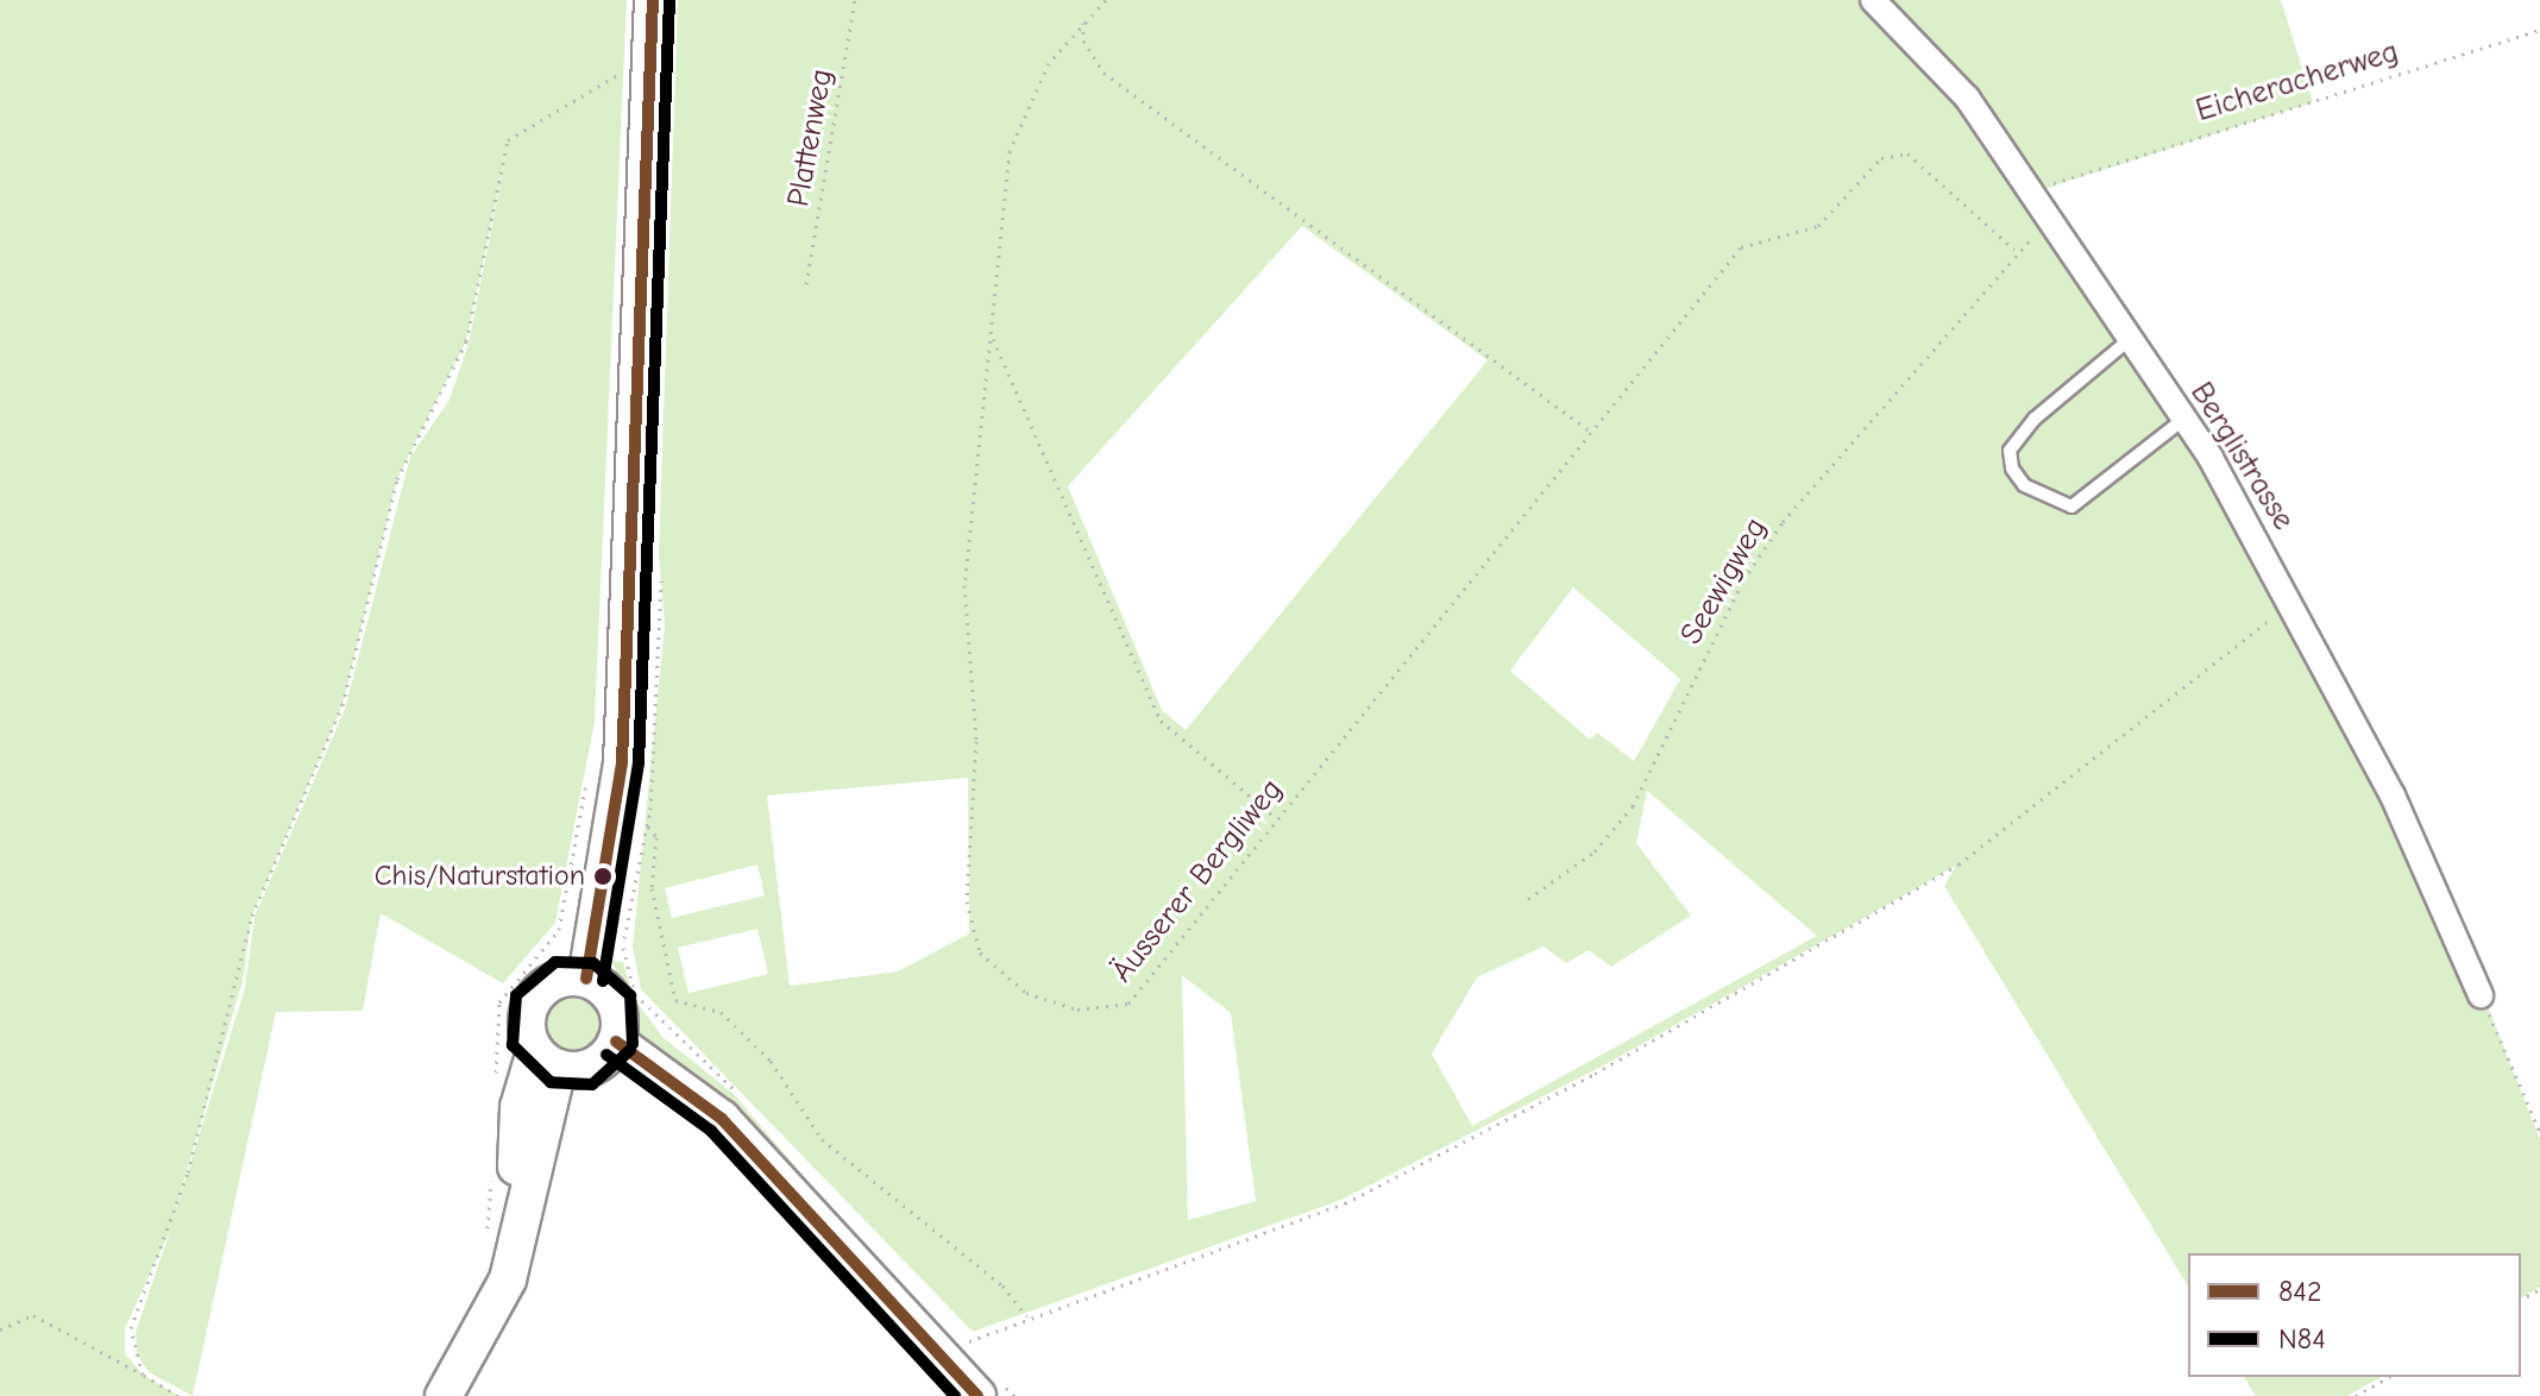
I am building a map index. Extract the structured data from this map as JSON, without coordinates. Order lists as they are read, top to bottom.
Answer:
{
  "streets": {
    "street": ["Berglistrasse"],
    "path": [
      "Eicheracherweg",
      "Plattenweg",
      "Seewigweg",
      "Äusserer Bergliweg"
    ]
  },
  "crossings": [
    ["Seewigweg", "Äusserer Bergliweg"]
  ],
  "places": ["Chis/Naturstation"],
  "lines": ["transit line 842", "transit line N84"],
  "legend": ["842", "N84"]
}
